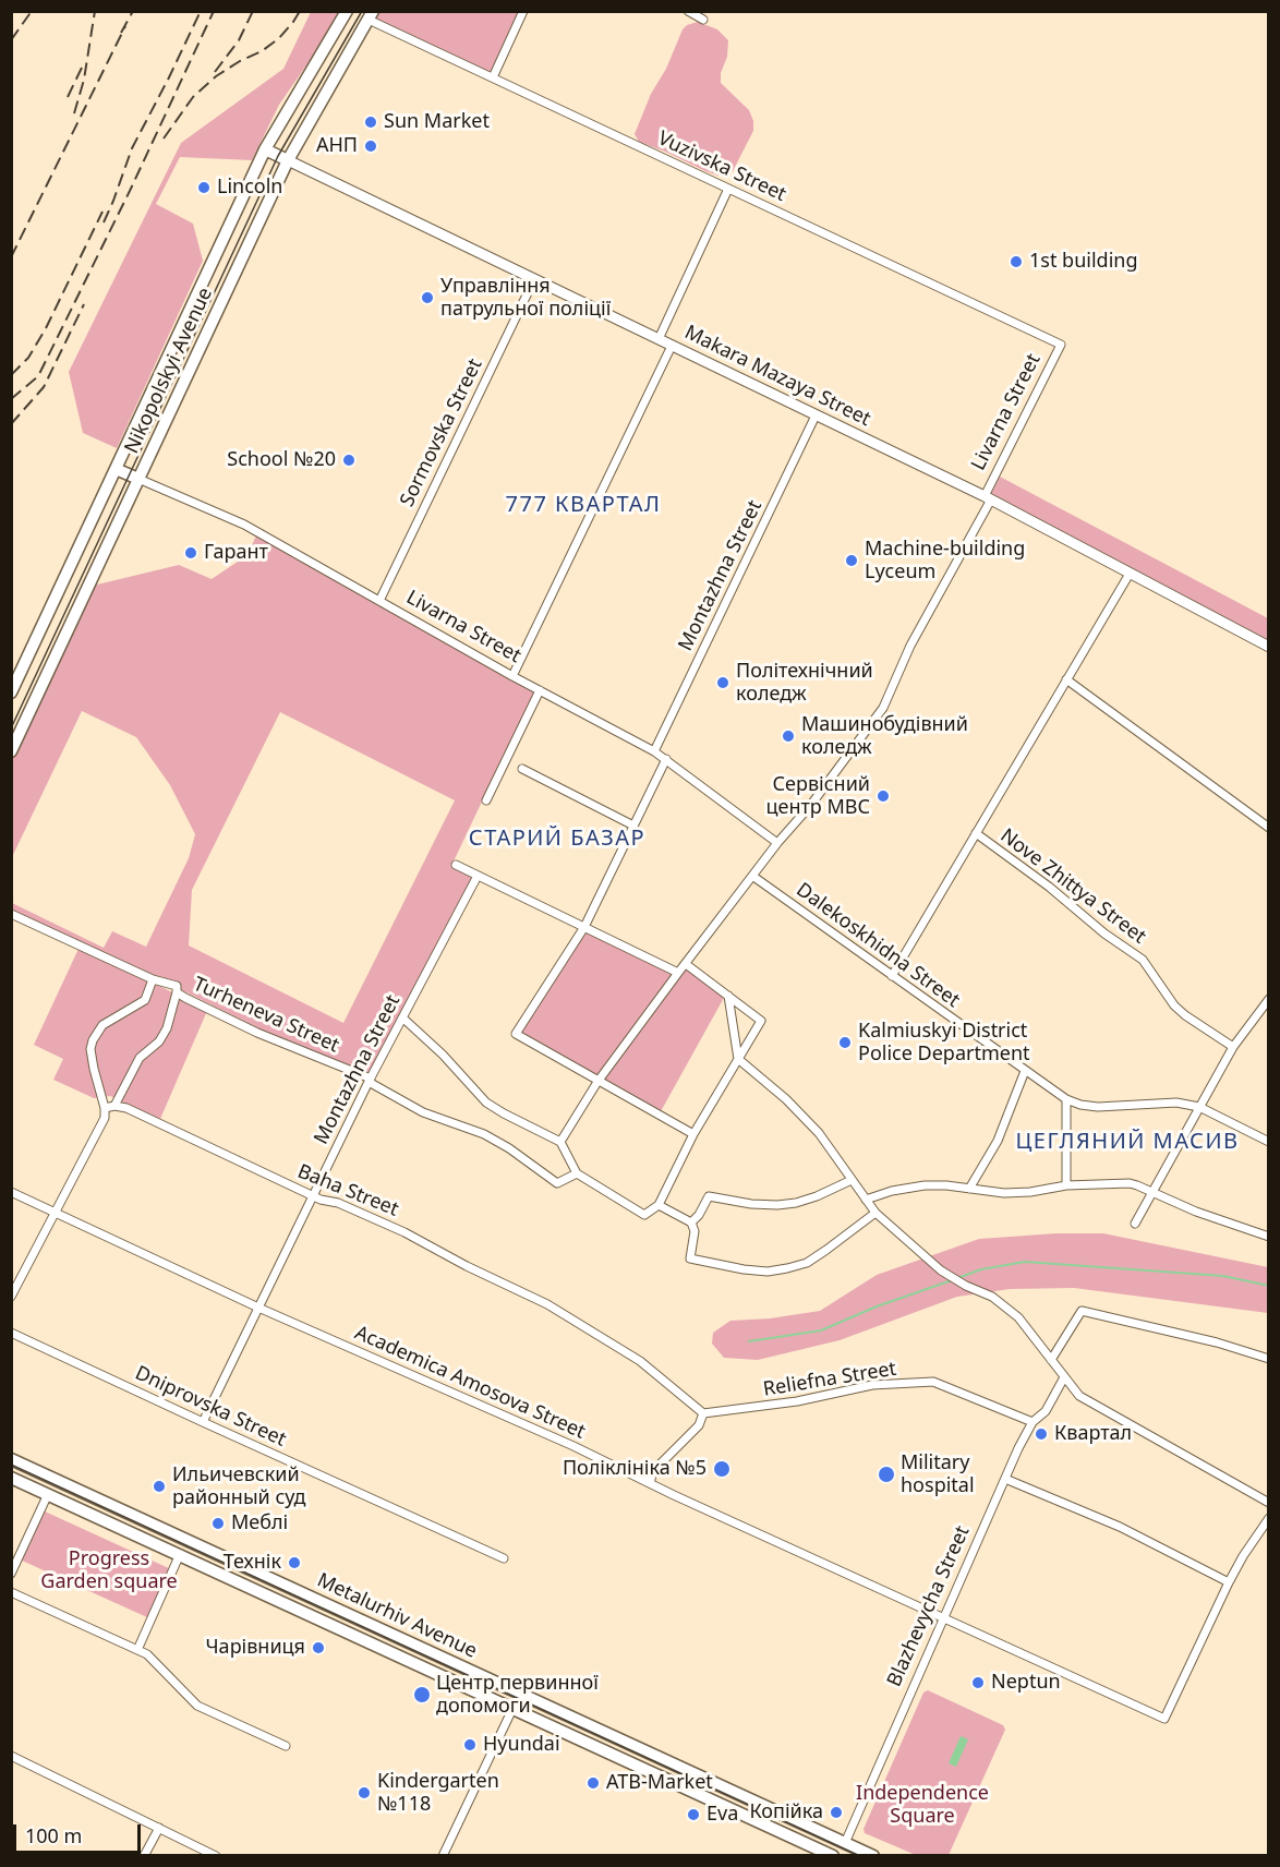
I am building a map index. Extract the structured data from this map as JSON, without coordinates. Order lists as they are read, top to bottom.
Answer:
{
  "streets": {
    "main road": [
      "Nikopolskyi Avenue",
      "Makara Mazaya Street",
      "Livarna Street",
      "Blazhevycha Street",
      "Metalurhiv Avenue"
    ],
    "street": [
      "Vuzivska Street",
      "Sormovska Street",
      "Montazhna Street",
      "Nove Zhittya Street",
      "Dalekoskhidna Street",
      "Turheneva Street",
      "Baha Street",
      "Reliefna Street",
      "Academica Amosova Street",
      "Dniprovska Street"
    ]
  },
  "crossings": [
    ["Vuzivska Street", "Nikopolskyi Avenue"],
    ["Vuzivska Street", "Livarna Street"],
    ["Nikopolskyi Avenue", "Makara Mazaya Street"],
    ["Nikopolskyi Avenue", "Livarna Street"],
    ["Makara Mazaya Street", "Livarna Street"],
    ["Makara Mazaya Street", "Sormovska Street"],
    ["Makara Mazaya Street", "Montazhna Street"],
    ["Makara Mazaya Street", "Nove Zhittya Street"],
    ["Livarna Street", "Sormovska Street"],
    ["Livarna Street", "Montazhna Street"],
    ["Livarna Street", "Dalekoskhidna Street"],
    ["Montazhna Street", "Turheneva Street"],
    ["Montazhna Street", "Baha Street"],
    ["Montazhna Street", "Academica Amosova Street"],
    ["Montazhna Street", "Dniprovska Street"],
    ["Nove Zhittya Street", "Dalekoskhidna Street"],
    ["Baha Street", "Reliefna Street"],
    ["Reliefna Street", "Blazhevycha Street"],
    ["Academica Amosova Street", "Blazhevycha Street"],
    ["Blazhevycha Street", "Metalurhiv Avenue"]
  ],
  "districts": ["777 КВАРТАЛ", "СТАРИЙ БАЗАР", "ЦЕГЛЯНИЙ МАСИВ"],
  "parks": ["Progress Garden square", "Independence Square"],
  "places": [
    "Sun Market",
    "АНП",
    "Lincoln",
    "1st building",
    "Управління патрульної поліції",
    "School №20",
    "Гарант",
    "Machine-building Lyceum",
    "Політехнічний коледж",
    "Машинобудівний коледж",
    "Сервісний центр МВС",
    "Kalmiuskyi District Police Department",
    "Квартал",
    "Поліклініка №5",
    "Military hospital",
    "Ильичевский районный суд",
    "Меблі",
    "Технік",
    "Чарівниця",
    "Neptun",
    "Центр первинної допомоги",
    "Hyundai",
    "ATB-Market",
    "Kindergarten №118",
    "Копійка",
    "Eva"
  ],
  "scale_bar": "100 m"
}
